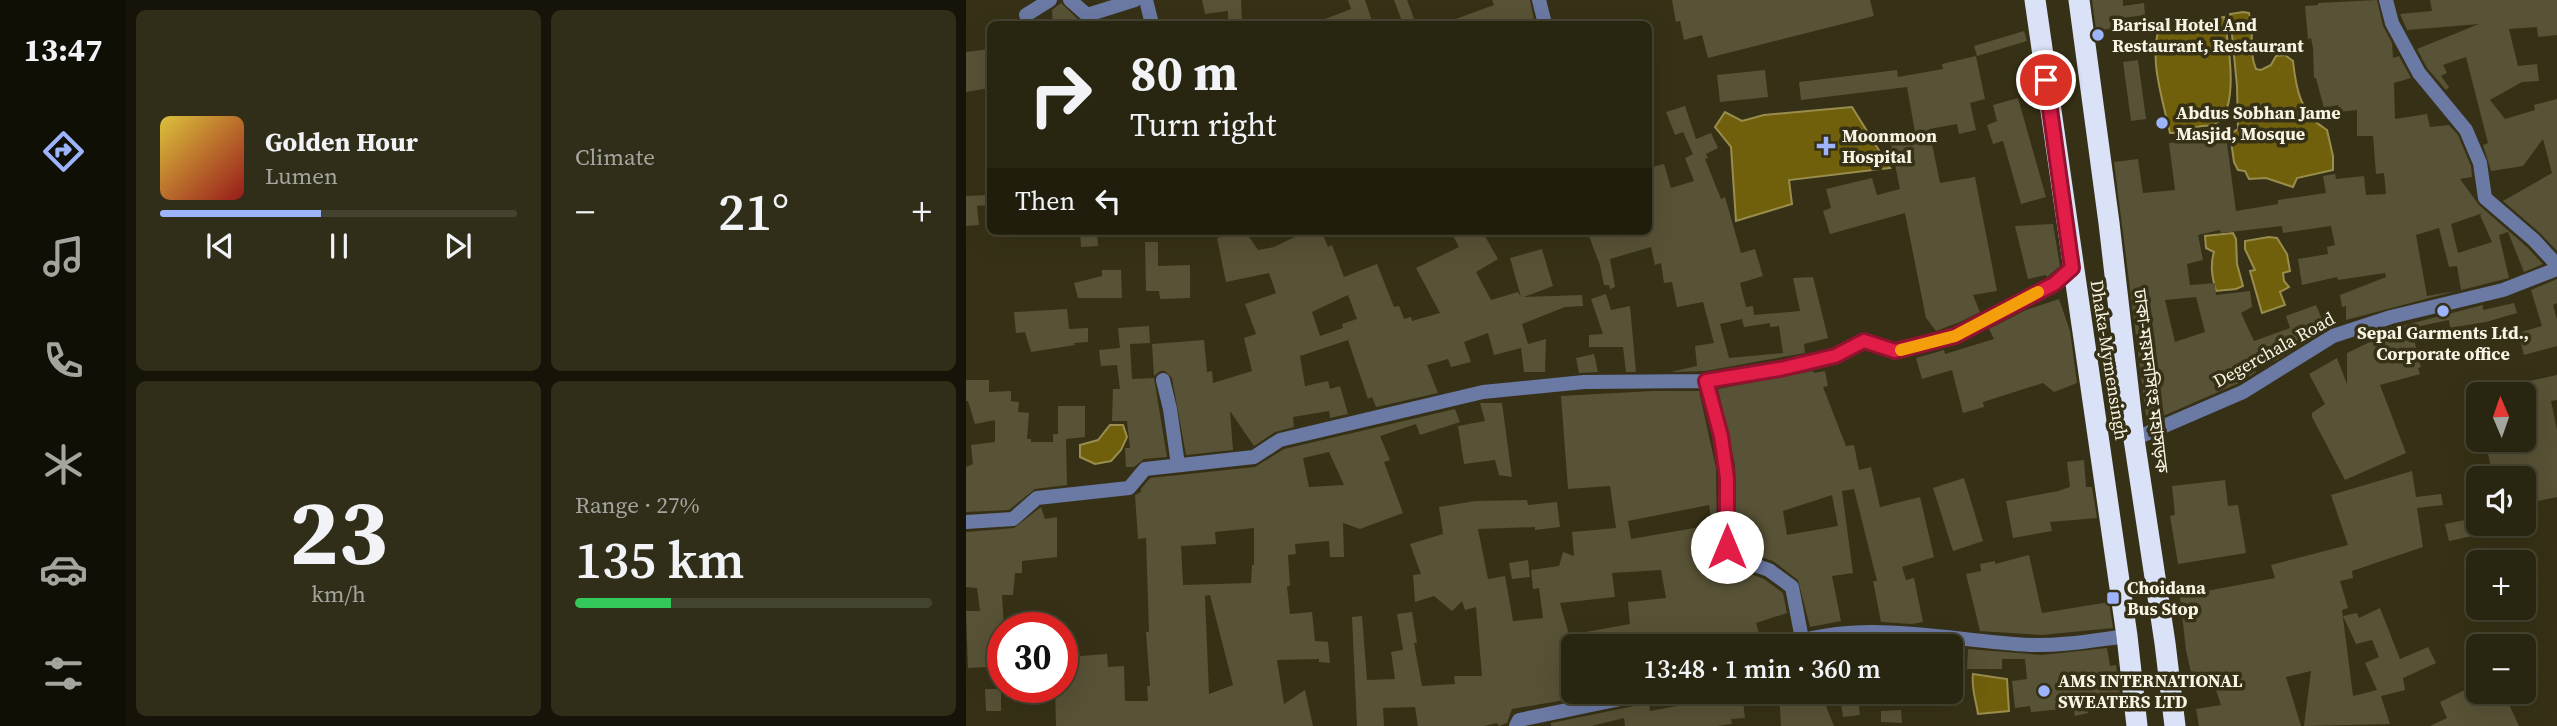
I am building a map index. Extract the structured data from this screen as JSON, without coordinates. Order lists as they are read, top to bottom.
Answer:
{
  "streets": {
    "highway": ["Dhaka-Mymensingh", "ঢাকা-ময়মনসিংহ মহাসড়ক"],
    "street": ["Degerchala Road"]
  },
  "crossings": [
    ["Degerchala Road", "ঢাকা-ময়মনসিংহ মহাসড়ক"]
  ],
  "places": {
    "other": [
      "Barisal Hotel And Restaurant, Restaurant",
      "Abdus Sobhan Jame Masjid, Mosque",
      "Sepal Garments Ltd., Corporate office",
      "AMS INTERNATIONAL SWEATERS LTD"
    ],
    "health": ["Moonmoon Hospital"],
    "transit": ["Choidana Bus Stop"]
  },
  "north": "top",
  "page": {
    "tabs": "13:47",
    "tile": [
      "Climate",
      ["23", "km/h"],
      ["Range · 27%", "135 km"]
    ],
    "turn": ["80 m", "Turn right"],
    "song": ["Golden Hour", "Lumen"],
    "then": "Then",
    "heat": ["−", "21°", "+"],
    "map_buttons": ["+", "−"],
    "limit": "30",
    "trip": "13:48 · 1 min · 360 m"
  }
}
